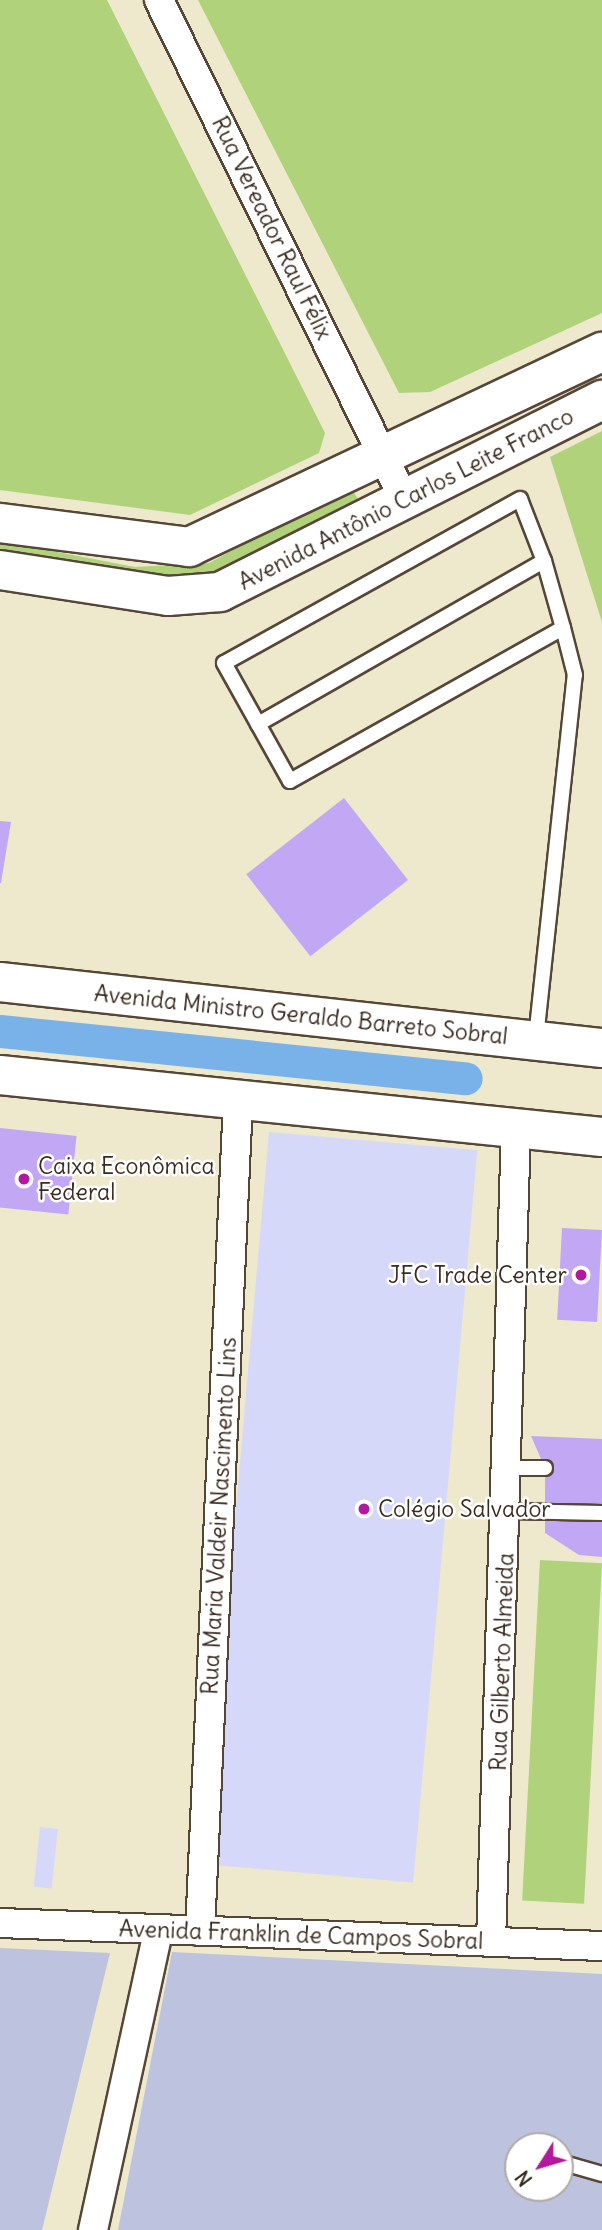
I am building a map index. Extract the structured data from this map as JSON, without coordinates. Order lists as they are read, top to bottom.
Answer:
{
  "streets": {
    "street": [
      "Rua Vereador Raul Félix",
      "Avenida Antônio Carlos Leite Franco",
      "Avenida Ministro Geraldo Barreto Sobral",
      "Rua Maria Valdeir Nascimento Lins",
      "Rua Gilberto Almeida",
      "Avenida Franklin de Campos Sobral"
    ]
  },
  "crossings": [
    ["Rua Vereador Raul Félix", "Avenida Antônio Carlos Leite Franco"],
    ["Rua Maria Valdeir Nascimento Lins", "Avenida Franklin de Campos Sobral"],
    ["Rua Gilberto Almeida", "Avenida Franklin de Campos Sobral"]
  ],
  "places": ["Caixa Econômica Federal", "JFC Trade Center", "Colégio Salvador"],
  "north": "bottom left"
}
